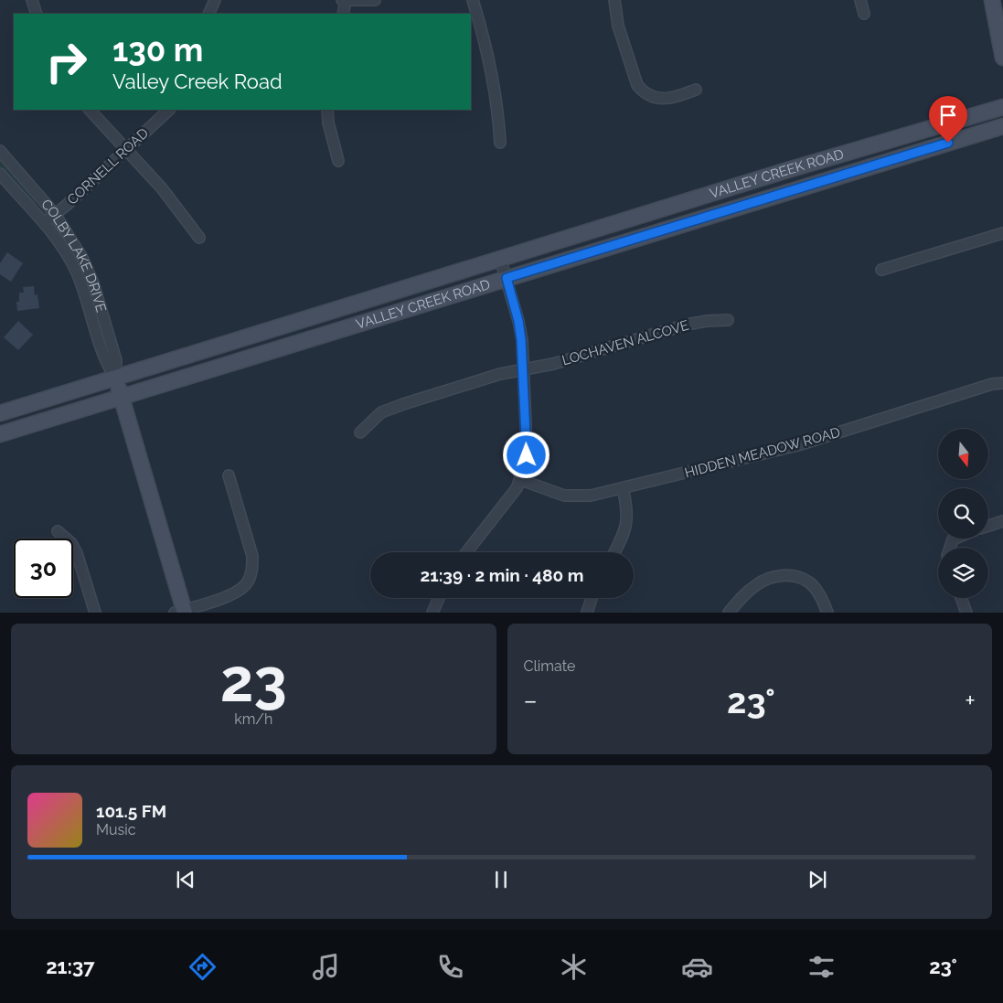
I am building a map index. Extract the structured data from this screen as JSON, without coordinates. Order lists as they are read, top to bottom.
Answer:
{
  "streets": {
    "main road": ["VALLEY CREEK ROAD", "COLBY LAKE DRIVE"],
    "street": ["CORNELL ROAD", "LOCHAVEN ALCOVE", "HIDDEN MEADOW ROAD"]
  },
  "crossings": [
    ["CORNELL ROAD", "COLBY LAKE DRIVE"],
    ["VALLEY CREEK ROAD", "COLBY LAKE DRIVE"]
  ],
  "north": "bottom",
  "page": {
    "turn": ["130 m", "Valley Creek Road"],
    "limit": "30",
    "trip": "21:39 · 2 min · 480 m",
    "tile": [
      ["23", "km/h"],
      "Climate"
    ],
    "heat": ["−", "23°", "+"],
    "song": ["101.5 FM", "Music"],
    "tabs": ["21:37", "23°"]
  }
}
